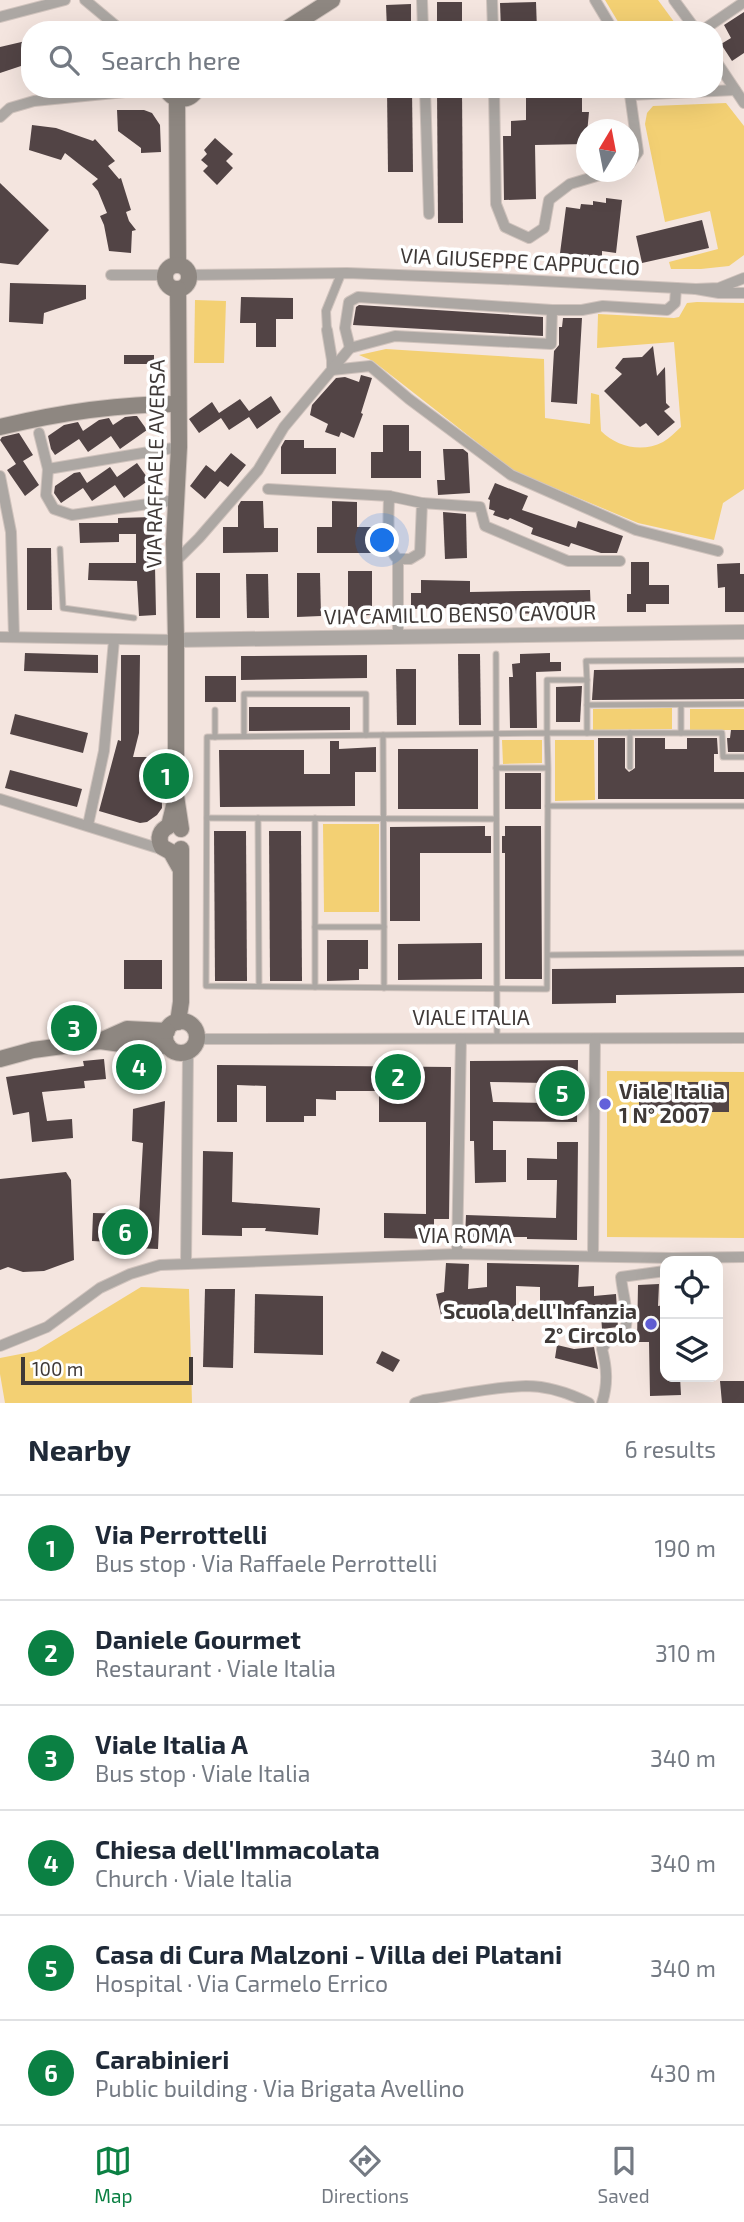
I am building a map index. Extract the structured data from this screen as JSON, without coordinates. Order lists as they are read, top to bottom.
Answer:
{
  "streets": {
    "main road": ["VIA RAFFAELE AVERSA"],
    "street": [
      "VIA GIUSEPPE CAPPUCCIO",
      "VIA CAMILLO BENSO CAVOUR",
      "VIALE ITALIA",
      "VIA ROMA"
    ]
  },
  "crossings": [
    ["VIA GIUSEPPE CAPPUCCIO", "VIA RAFFAELE AVERSA"],
    ["VIA RAFFAELE AVERSA", "VIA CAMILLO BENSO CAVOUR"]
  ],
  "places": ["Viale Italia 1 N° 2007", "Scuola dell'Infanzia 2° Circolo"],
  "scale_bar": "100 m",
  "north": "top",
  "page": {
    "search": "Search here",
    "pins": [
      "1",
      "3",
      "4",
      "2",
      "5",
      "6"
    ],
    "scale": "100 m",
    "heading": ["Nearby", "6 results"],
    "list": [
      {
        "mark": "1",
        "name": "Via Perrottelli",
        "note": "Bus stop · Via Raffaele Perrottelli",
        "value": "190 m"
      },
      {
        "mark": "2",
        "name": "Daniele Gourmet",
        "note": "Restaurant · Viale Italia",
        "value": "310 m"
      },
      {
        "mark": "3",
        "name": "Viale Italia A",
        "note": "Bus stop · Viale Italia",
        "value": "340 m"
      },
      {
        "mark": "4",
        "name": "Chiesa dell'Immacolata",
        "note": "Church · Viale Italia",
        "value": "340 m"
      },
      {
        "mark": "5",
        "name": "Casa di Cura Malzoni - Villa dei Platani",
        "note": "Hospital · Via Carmelo Errico",
        "value": "340 m"
      },
      {
        "mark": "6",
        "name": "Carabinieri",
        "note": "Public building · Via Brigata Avellino",
        "value": "430 m"
      }
    ],
    "nav": ["Map", "Directions", "Saved"]
  }
}
